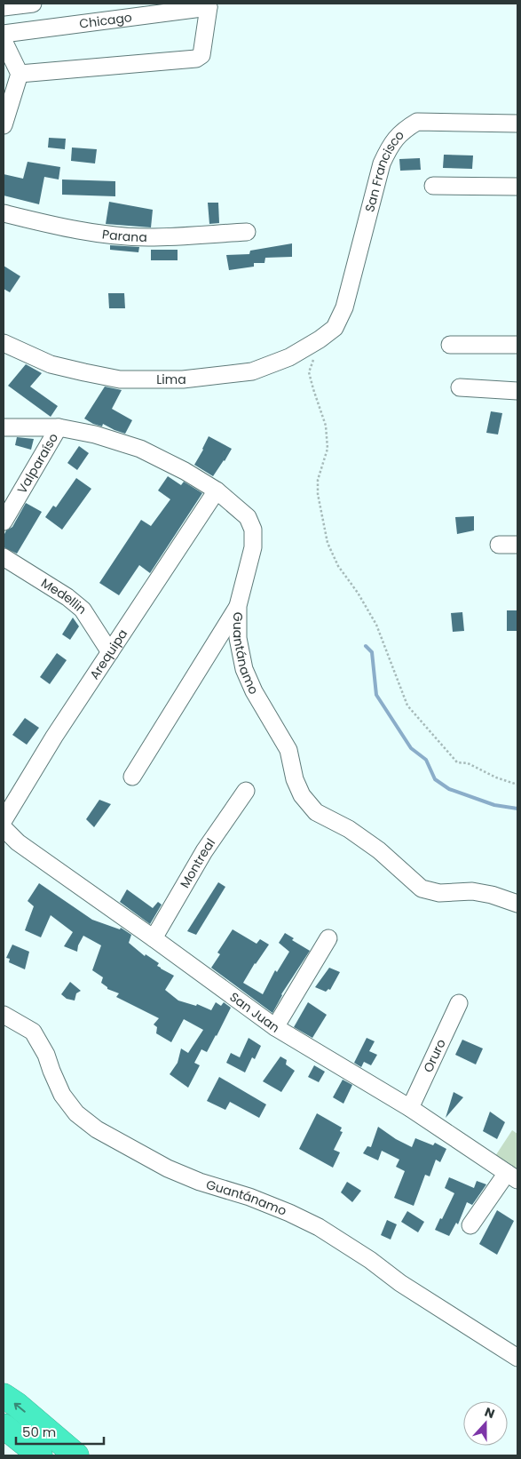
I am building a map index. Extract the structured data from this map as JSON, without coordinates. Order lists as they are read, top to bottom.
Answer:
{
  "streets": {
    "street": [
      "Chicago",
      "San Francisco",
      "Parana",
      "Lima",
      "Valparaíso",
      "Medellin",
      "Guantánamo",
      "Arequipa",
      "Montreal",
      "San Juan",
      "Oruro"
    ]
  },
  "crossings": [
    ["San Francisco", "Lima"],
    ["Valparaíso", "Guantánamo"],
    ["Medellin", "Arequipa"],
    ["Guantánamo", "Arequipa"],
    ["Montreal", "San Juan"],
    ["San Juan", "Oruro"]
  ],
  "scale_bar": "50 m",
  "north": "top"
}
